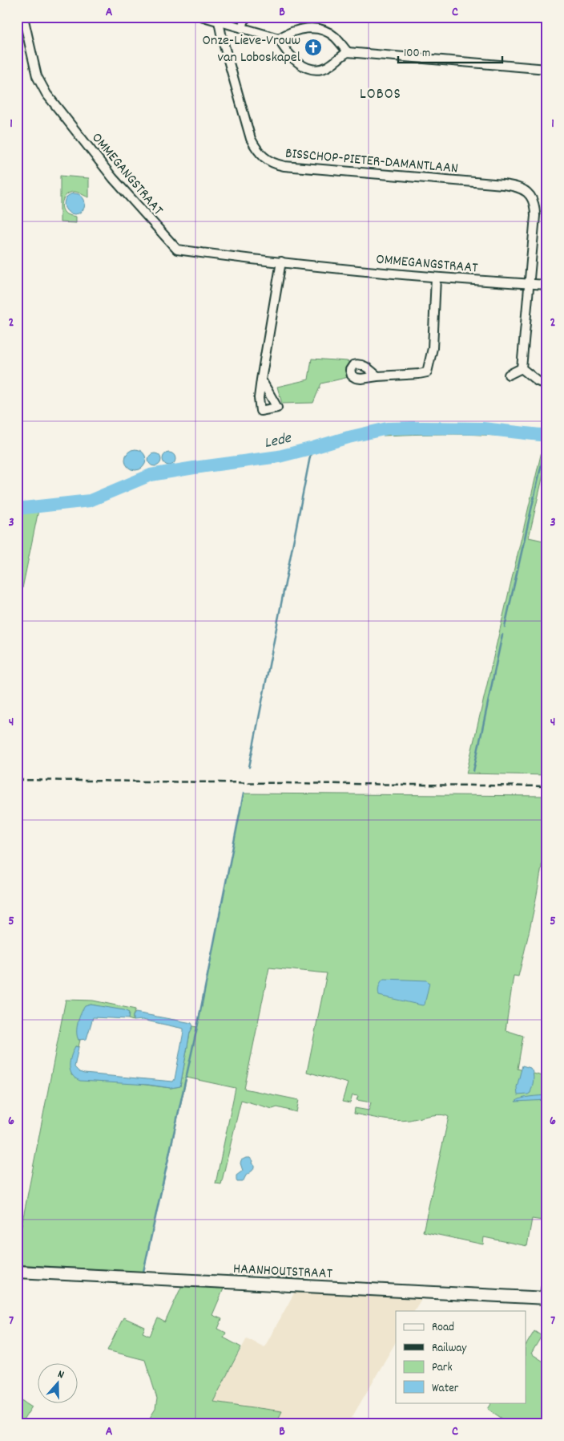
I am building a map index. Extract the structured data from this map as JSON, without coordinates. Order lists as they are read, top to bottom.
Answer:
{
  "streets": {
    "street": ["BISSCHOP-PIETER-DAMANTLAAN", "OMMEGANGSTRAAT", "HAANHOUTSTRAAT"]
  },
  "crossings": [
    ["BISSCHOP-PIETER-DAMANTLAAN", "OMMEGANGSTRAAT"]
  ],
  "districts": ["LOBOS"],
  "water": ["Lede"],
  "places": {
    "church": ["Onze-Lieve-Vrouw van Loboskapel"]
  },
  "legend": [
    "Road",
    "Railway",
    "Park",
    "Water"
  ],
  "scale_bar": "100 m",
  "north": "top",
  "grid": {
    "columns": ["A", "B", "C"],
    "rows": [
      "1",
      "2",
      "3",
      "4",
      "5",
      "6",
      "7"
    ]
  }
}
